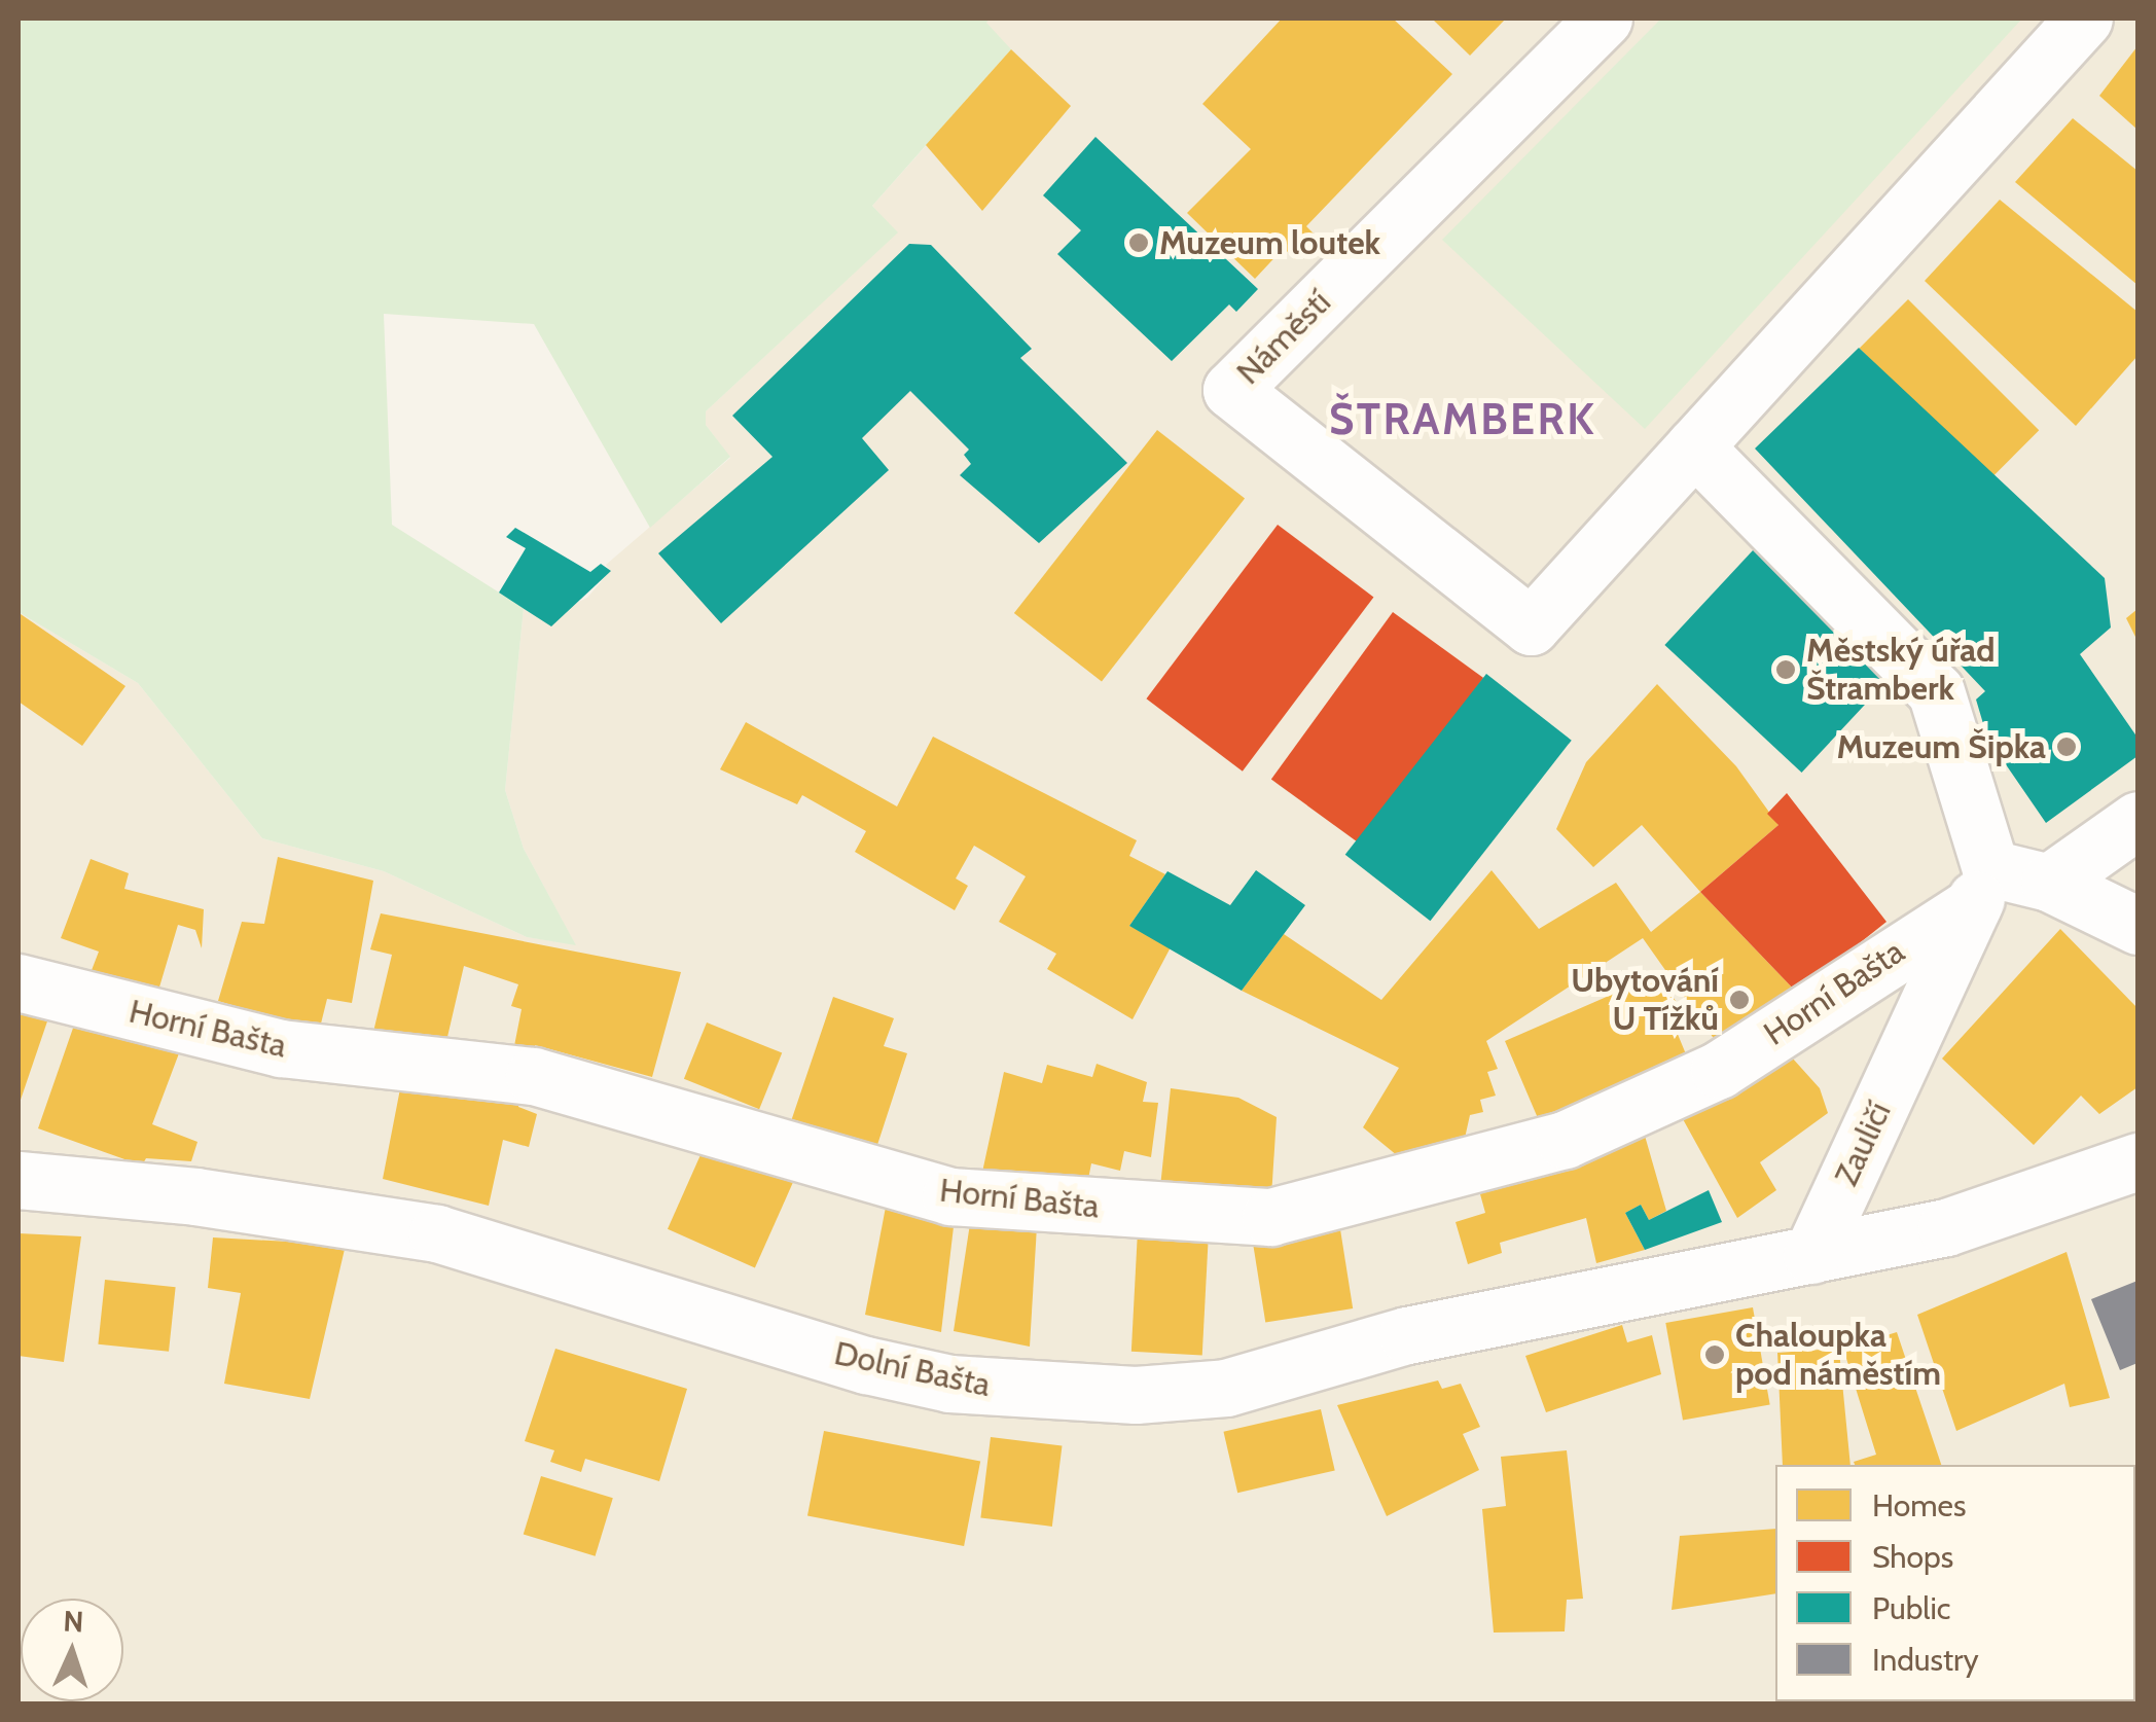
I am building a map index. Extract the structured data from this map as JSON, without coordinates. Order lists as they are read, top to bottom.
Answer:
{
  "streets": {
    "street": [
      "Náměstí",
      "Horní Bašta",
      "Zauličí",
      "Dolní Bašta"
    ]
  },
  "crossings": [
    ["Horní Bašta", "Zauličí"],
    ["Zauličí", "Dolní Bašta"]
  ],
  "districts": ["ŠTRAMBERK"],
  "places": [
    "Muzeum loutek",
    "Městský úřad Štramberk",
    "Muzeum Šipka",
    "Ubytování U Tížků",
    "Chaloupka pod náměstím"
  ],
  "legend": [
    "Homes",
    "Shops",
    "Public",
    "Industry"
  ],
  "north": "top"
}
